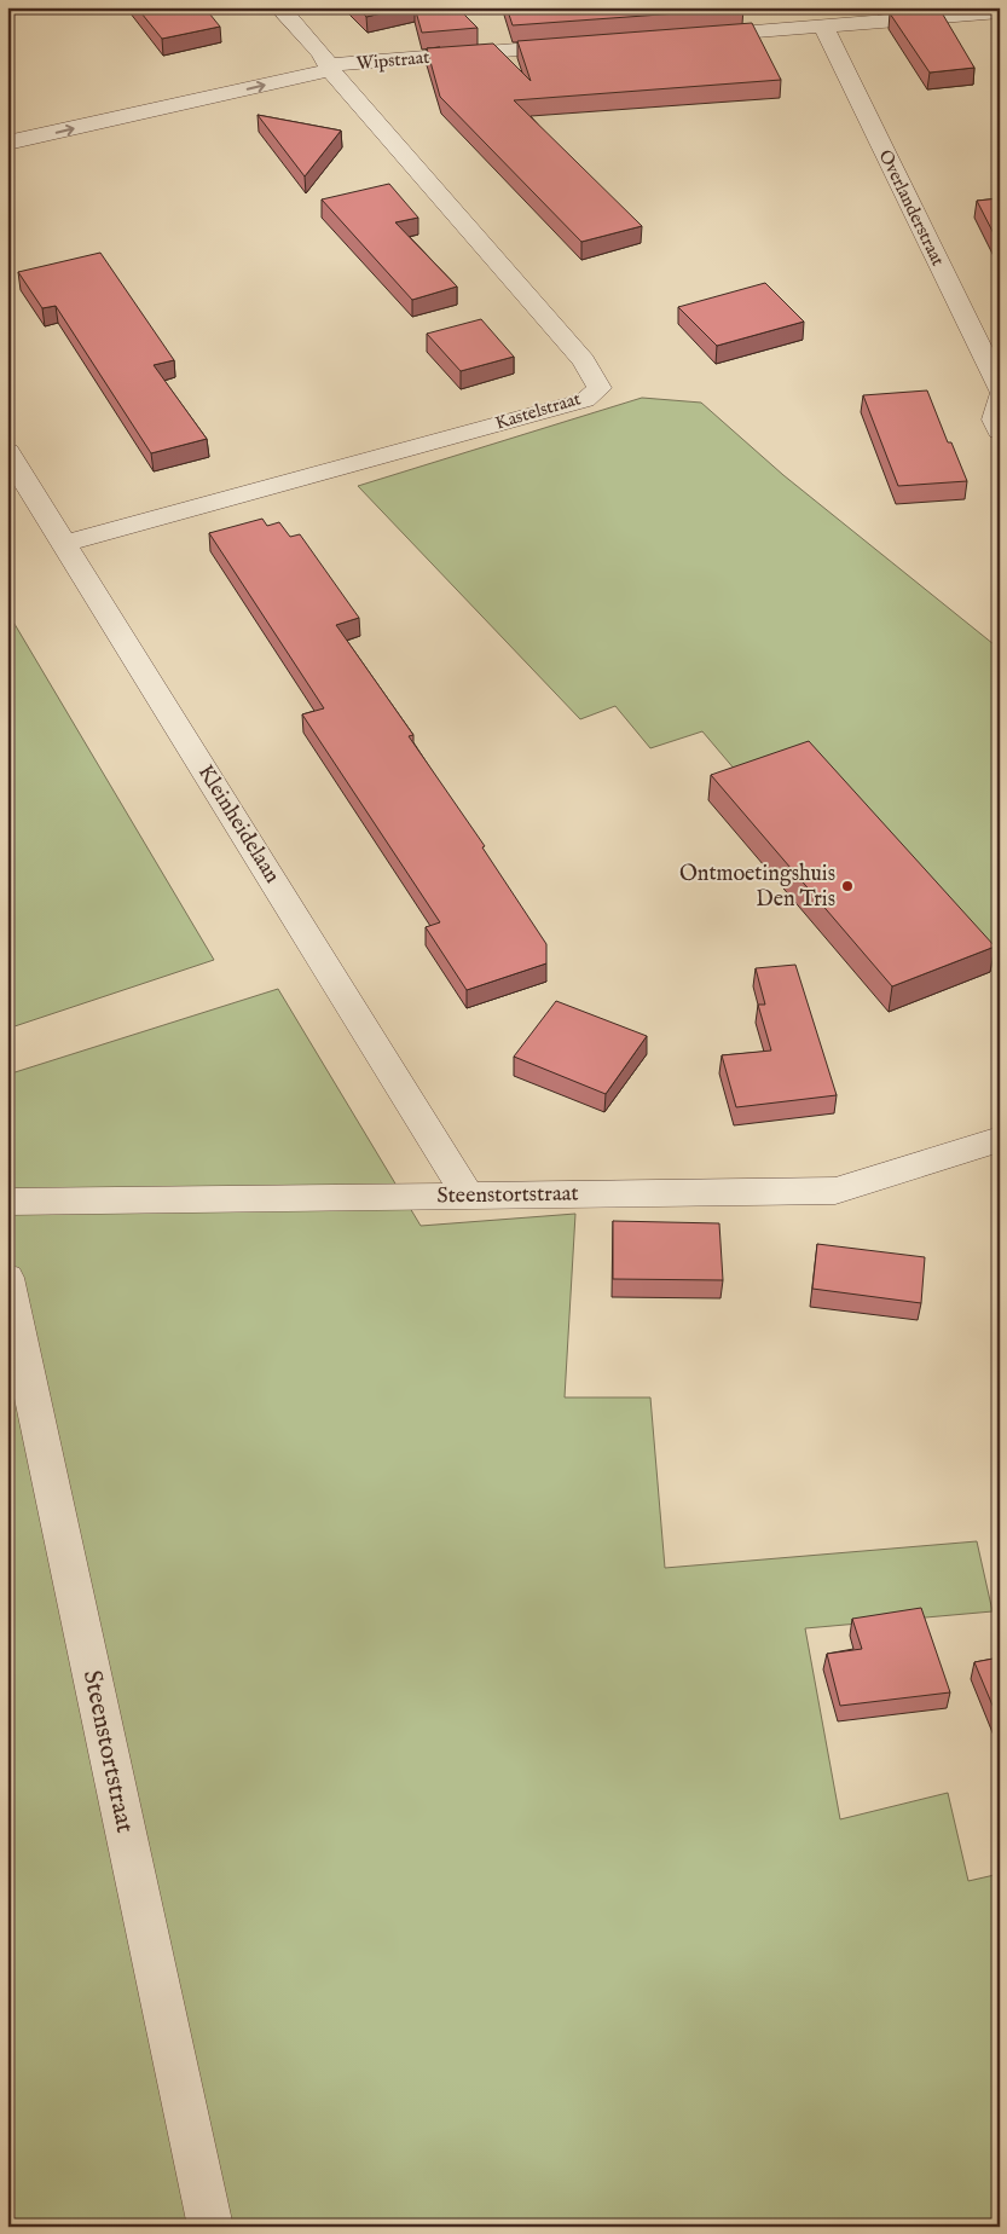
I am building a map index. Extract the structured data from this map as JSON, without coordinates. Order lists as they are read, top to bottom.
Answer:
{
  "streets": {
    "street": [
      "Wipstraat",
      "Overlanderstraat",
      "Kastelstraat",
      "Kleinheidelaan",
      "Steenstortstraat"
    ]
  },
  "crossings": [
    ["Wipstraat", "Kastelstraat"],
    ["Kastelstraat", "Kleinheidelaan"],
    ["Kleinheidelaan", "Steenstortstraat"]
  ],
  "places": ["Ontmoetingshuis Den Tris"]
}
